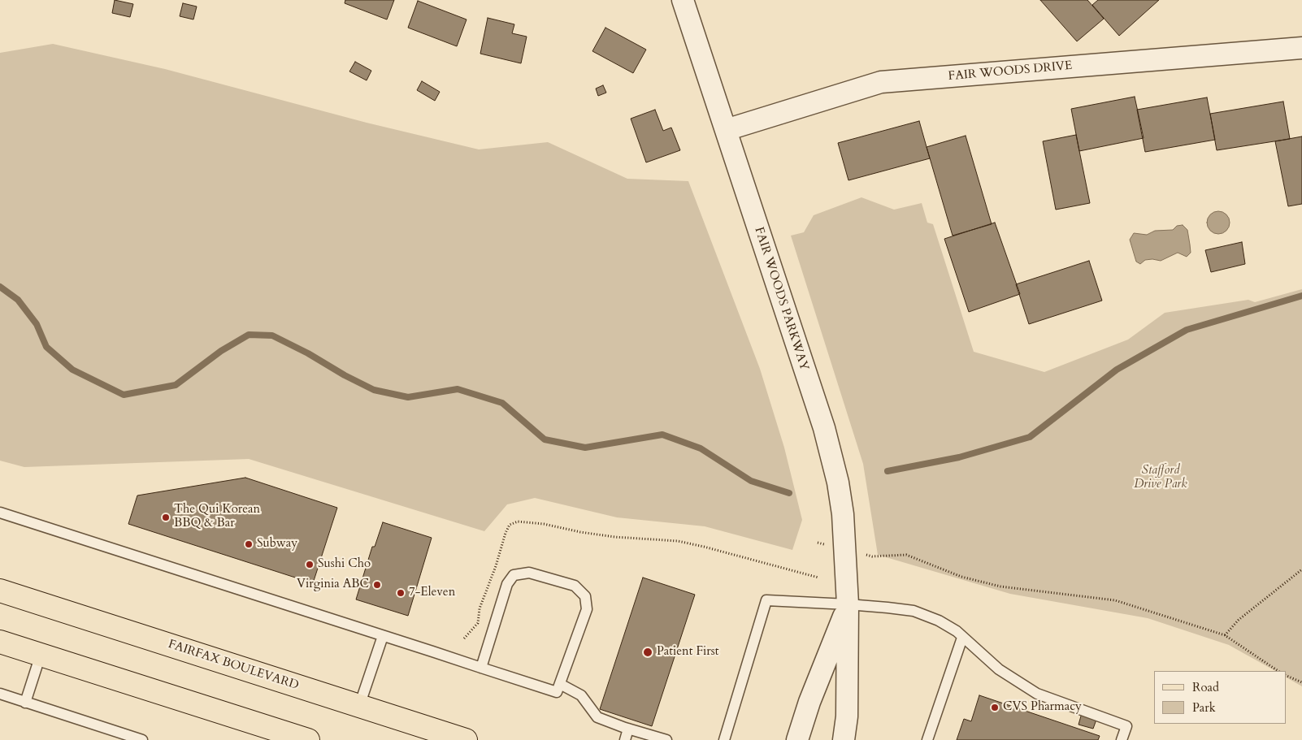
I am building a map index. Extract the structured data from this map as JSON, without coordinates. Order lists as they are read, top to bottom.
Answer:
{
  "streets": {
    "main road": ["FAIRFAX BOULEVARD"],
    "street": ["FAIR WOODS DRIVE", "FAIR WOODS PARKWAY"]
  },
  "crossings": [
    ["FAIR WOODS DRIVE", "FAIR WOODS PARKWAY"]
  ],
  "parks": ["Stafford Drive Park"],
  "places": [
    "The Qui Korean BBQ & Bar",
    "Subway",
    "Sushi Cho",
    "Virginia ABC",
    "7-Eleven",
    "Patient First",
    "CVS Pharmacy"
  ],
  "legend": ["Road", "Park"]
}
